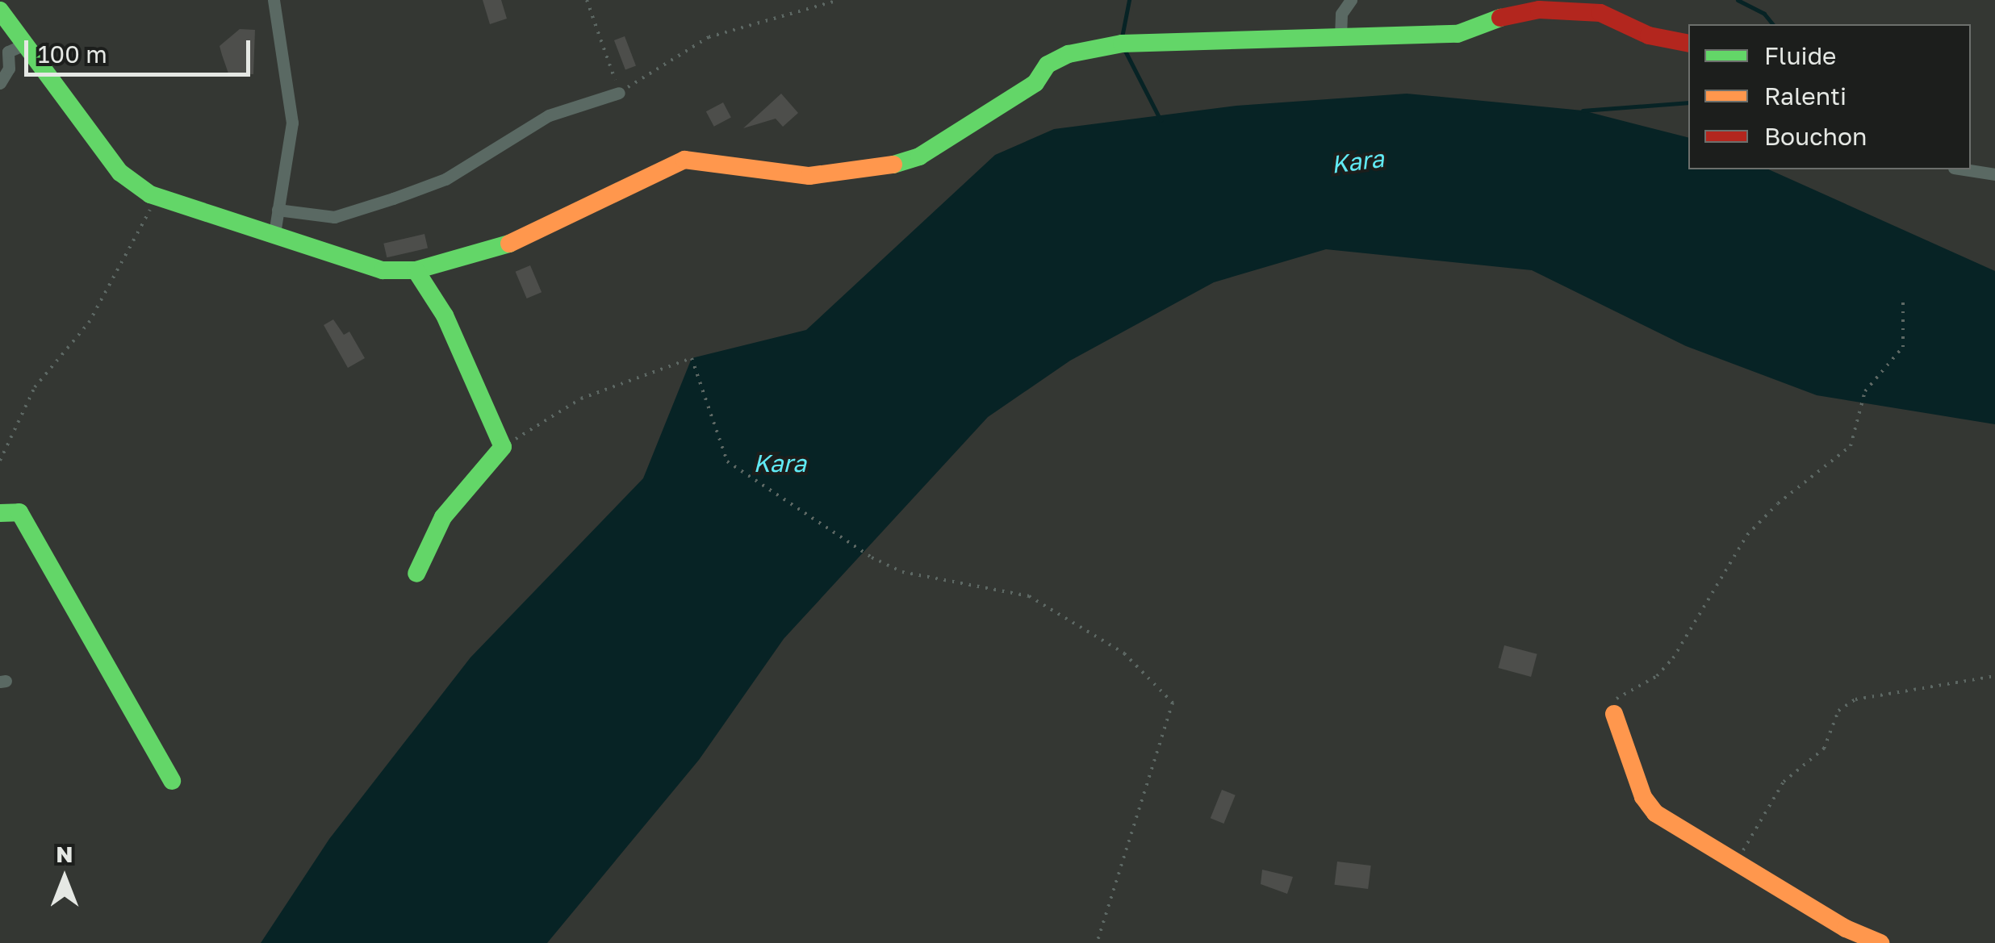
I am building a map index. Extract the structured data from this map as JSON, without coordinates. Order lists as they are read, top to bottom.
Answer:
{
  "water": ["Kara"],
  "legend": ["Fluide", "Ralenti", "Bouchon"],
  "scale_bar": "100 m",
  "north": "top"
}
